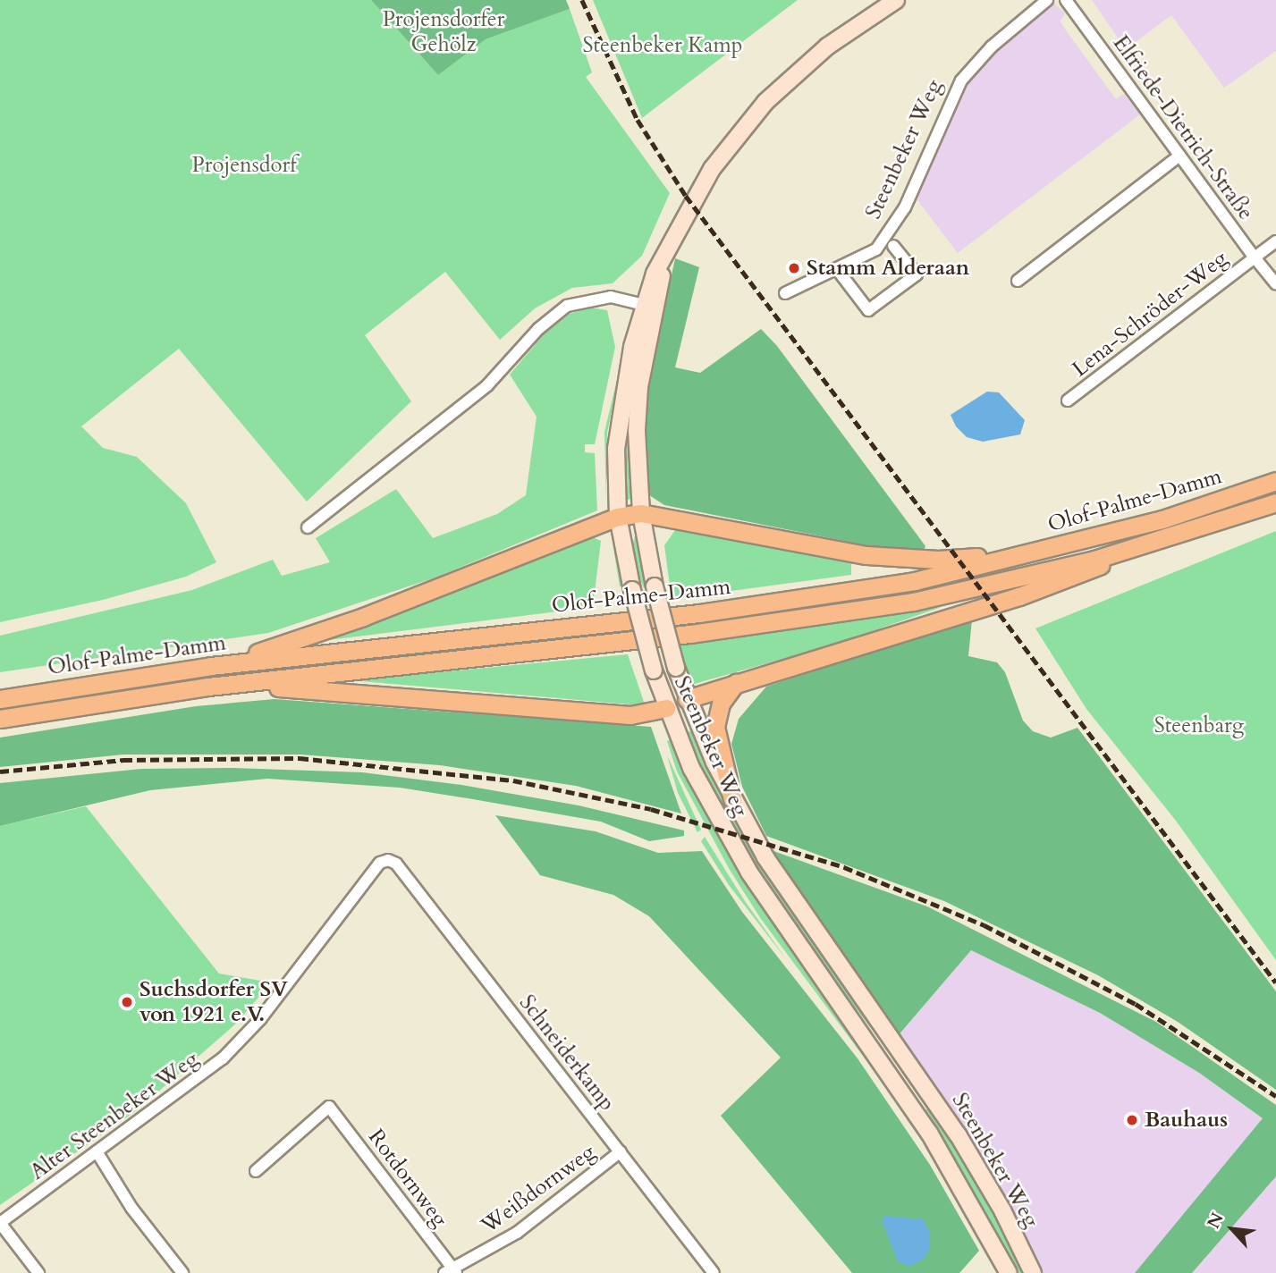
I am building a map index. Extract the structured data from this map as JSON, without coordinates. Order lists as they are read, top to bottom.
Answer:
{
  "streets": {
    "highway": ["Olof-Palme-Damm"],
    "main road": ["Steenbeker Weg"],
    "street": [
      "Elfriede-Dietrich-Straße",
      "Lena-Schröder-Weg",
      "Schneiderkamp",
      "Alter Steenbeker Weg",
      "Rotdornweg",
      "Weißdornweg"
    ]
  },
  "crossings": [
    ["Elfriede-Dietrich-Straße", "Lena-Schröder-Weg"],
    ["Schneiderkamp", "Alter Steenbeker Weg"],
    ["Schneiderkamp", "Weißdornweg"],
    ["Rotdornweg", "Weißdornweg"]
  ],
  "parks": [
    "Projensdorfer Gehölz",
    "Steenbeker Kamp",
    "Projensdorf",
    "Steenbarg"
  ],
  "places": ["Stamm Alderaan", "Suchsdorfer SV von 1921 e.V.", "Bauhaus"],
  "north": "top left"
}
